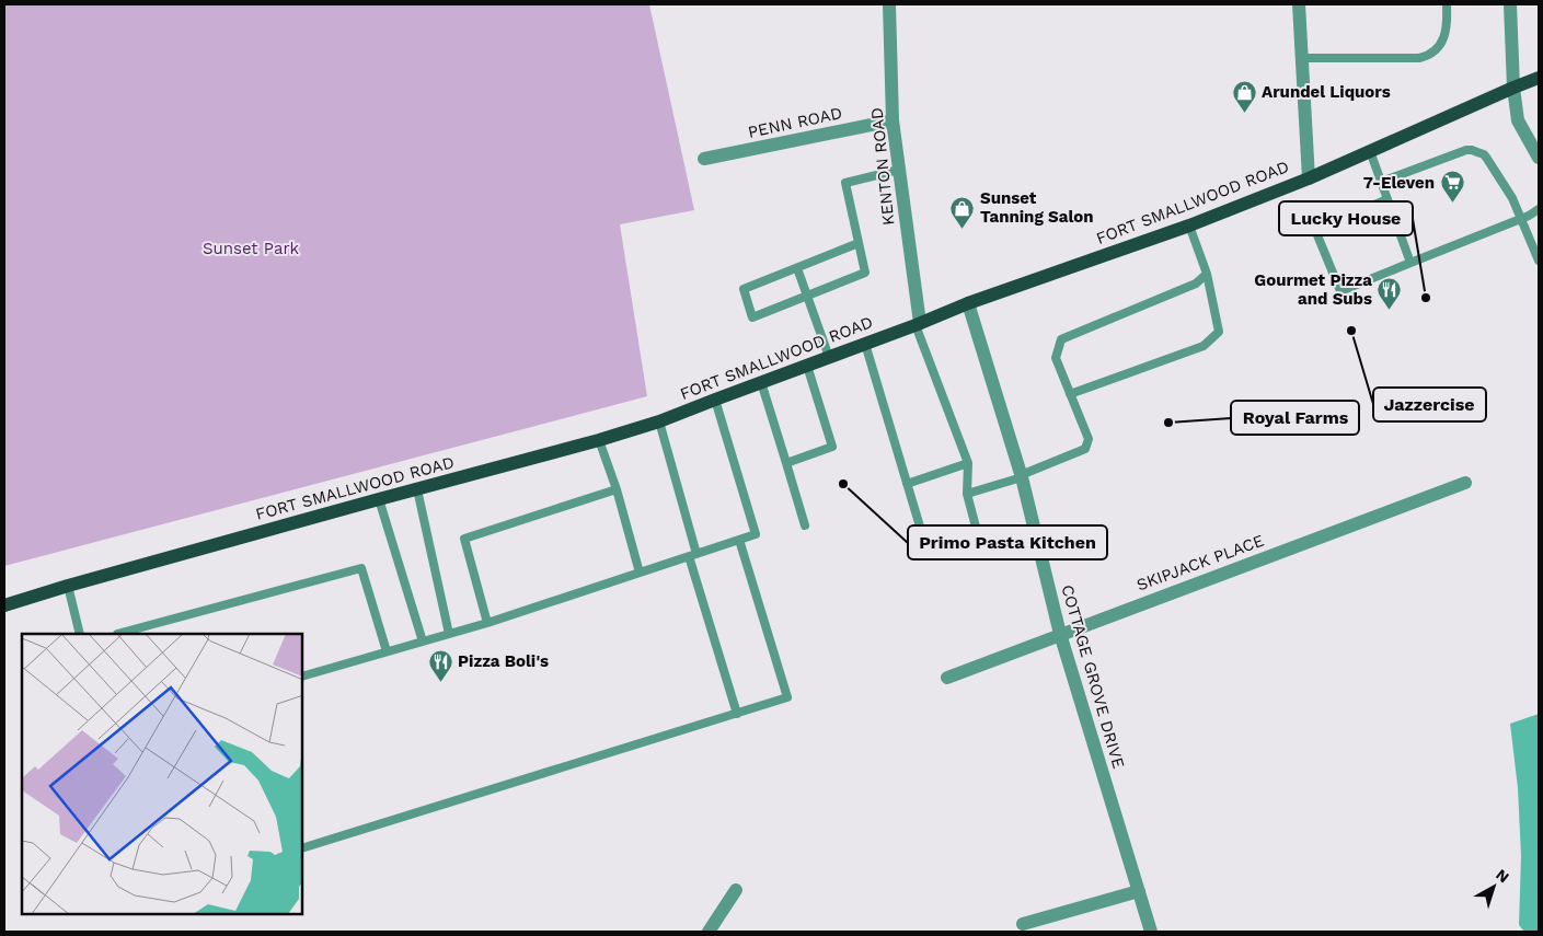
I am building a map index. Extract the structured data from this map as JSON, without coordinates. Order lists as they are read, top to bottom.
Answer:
{
  "streets": {
    "main road": ["FORT SMALLWOOD ROAD"],
    "street": [
      "PENN ROAD",
      "KENTON ROAD",
      "SKIPJACK PLACE",
      "COTTAGE GROVE DRIVE"
    ]
  },
  "crossings": [
    ["PENN ROAD", "KENTON ROAD"],
    ["KENTON ROAD", "FORT SMALLWOOD ROAD"],
    ["FORT SMALLWOOD ROAD", "COTTAGE GROVE DRIVE"],
    ["SKIPJACK PLACE", "COTTAGE GROVE DRIVE"]
  ],
  "parks": ["Sunset Park"],
  "places": {
    "shop": ["Arundel Liquors", "Sunset Tanning Salon"],
    "supermarket": ["7-Eleven"],
    "other": [
      "Lucky House",
      "Jazzercise",
      "Royal Farms",
      "Primo Pasta Kitchen"
    ],
    "restaurant": ["Gourmet Pizza and Subs", "Pizza Boli's"]
  },
  "north": "top right"
}
